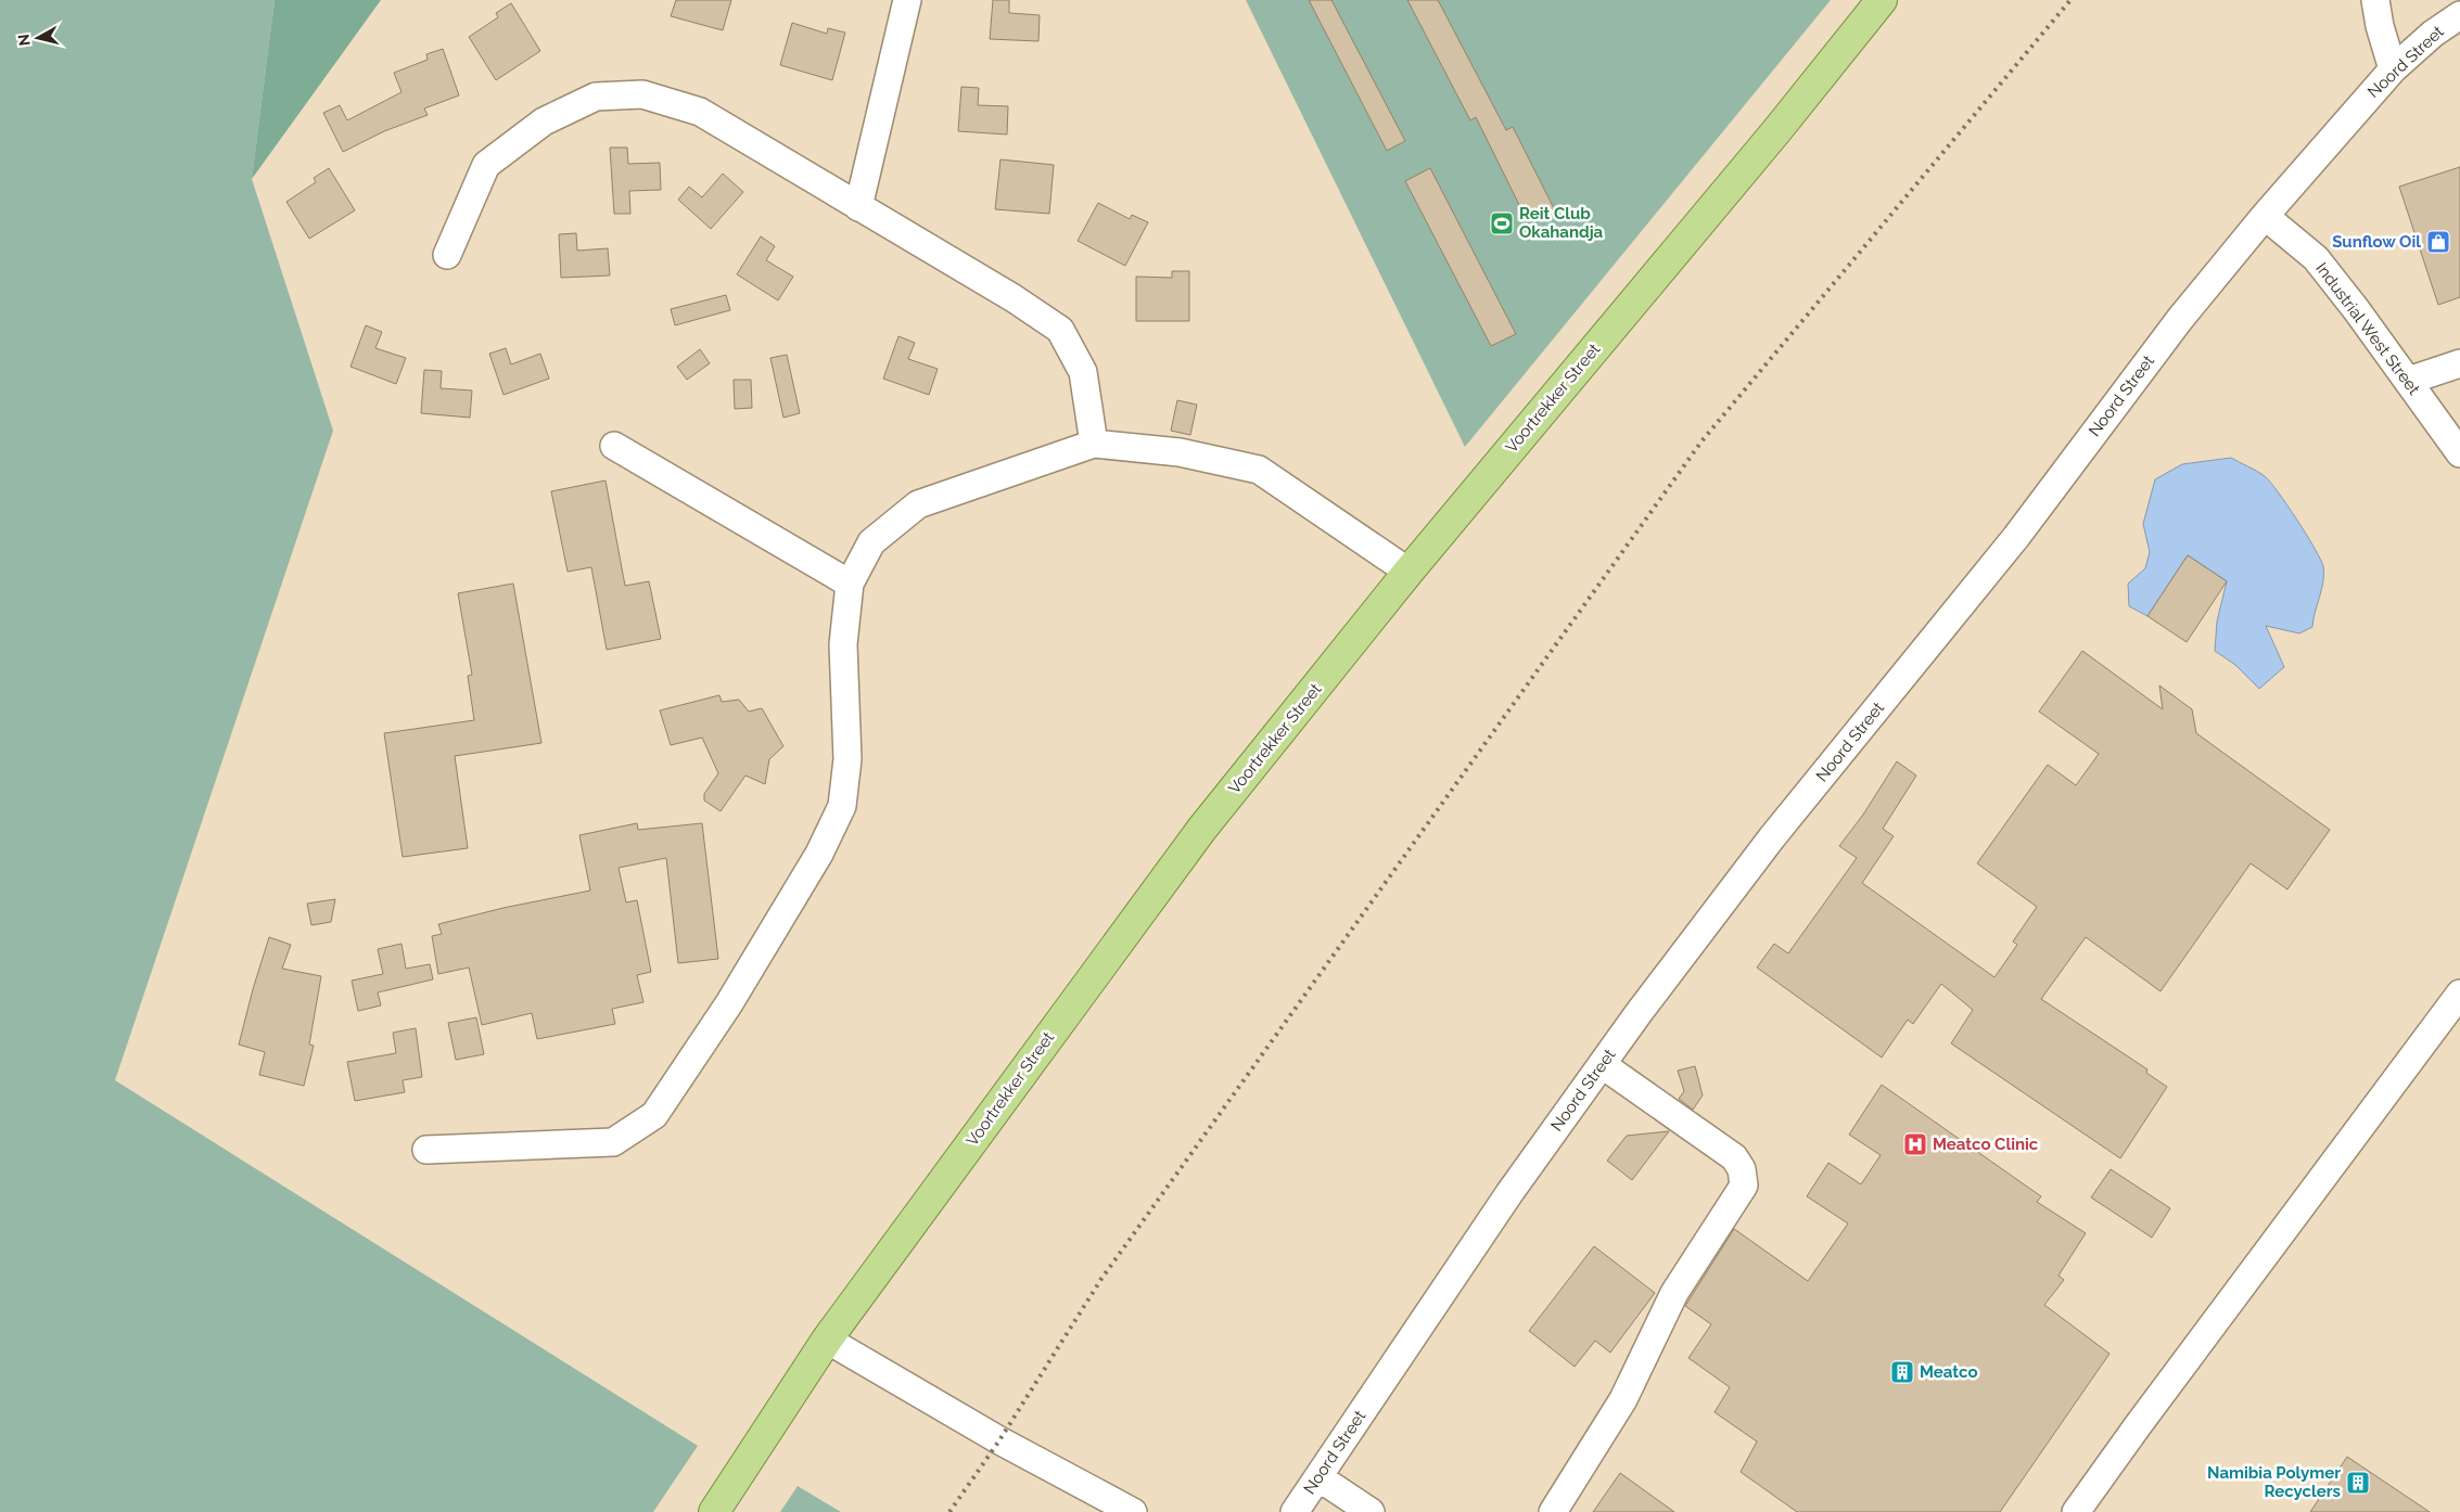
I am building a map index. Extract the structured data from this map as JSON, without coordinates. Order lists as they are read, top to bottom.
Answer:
{
  "streets": {
    "main road": ["Voortrekker Street"],
    "street": ["Noord Street", "Industrial West Street"]
  },
  "crossings": [
    ["Noord Street", "Industrial West Street"]
  ],
  "places": {
    "sports": ["Reit Club Okahandja"],
    "shop": ["Sunflow Oil"],
    "hospital": ["Meatco Clinic"],
    "building": ["Meatco", "Namibia Polymer Recyclers"]
  },
  "north": "left"
}
